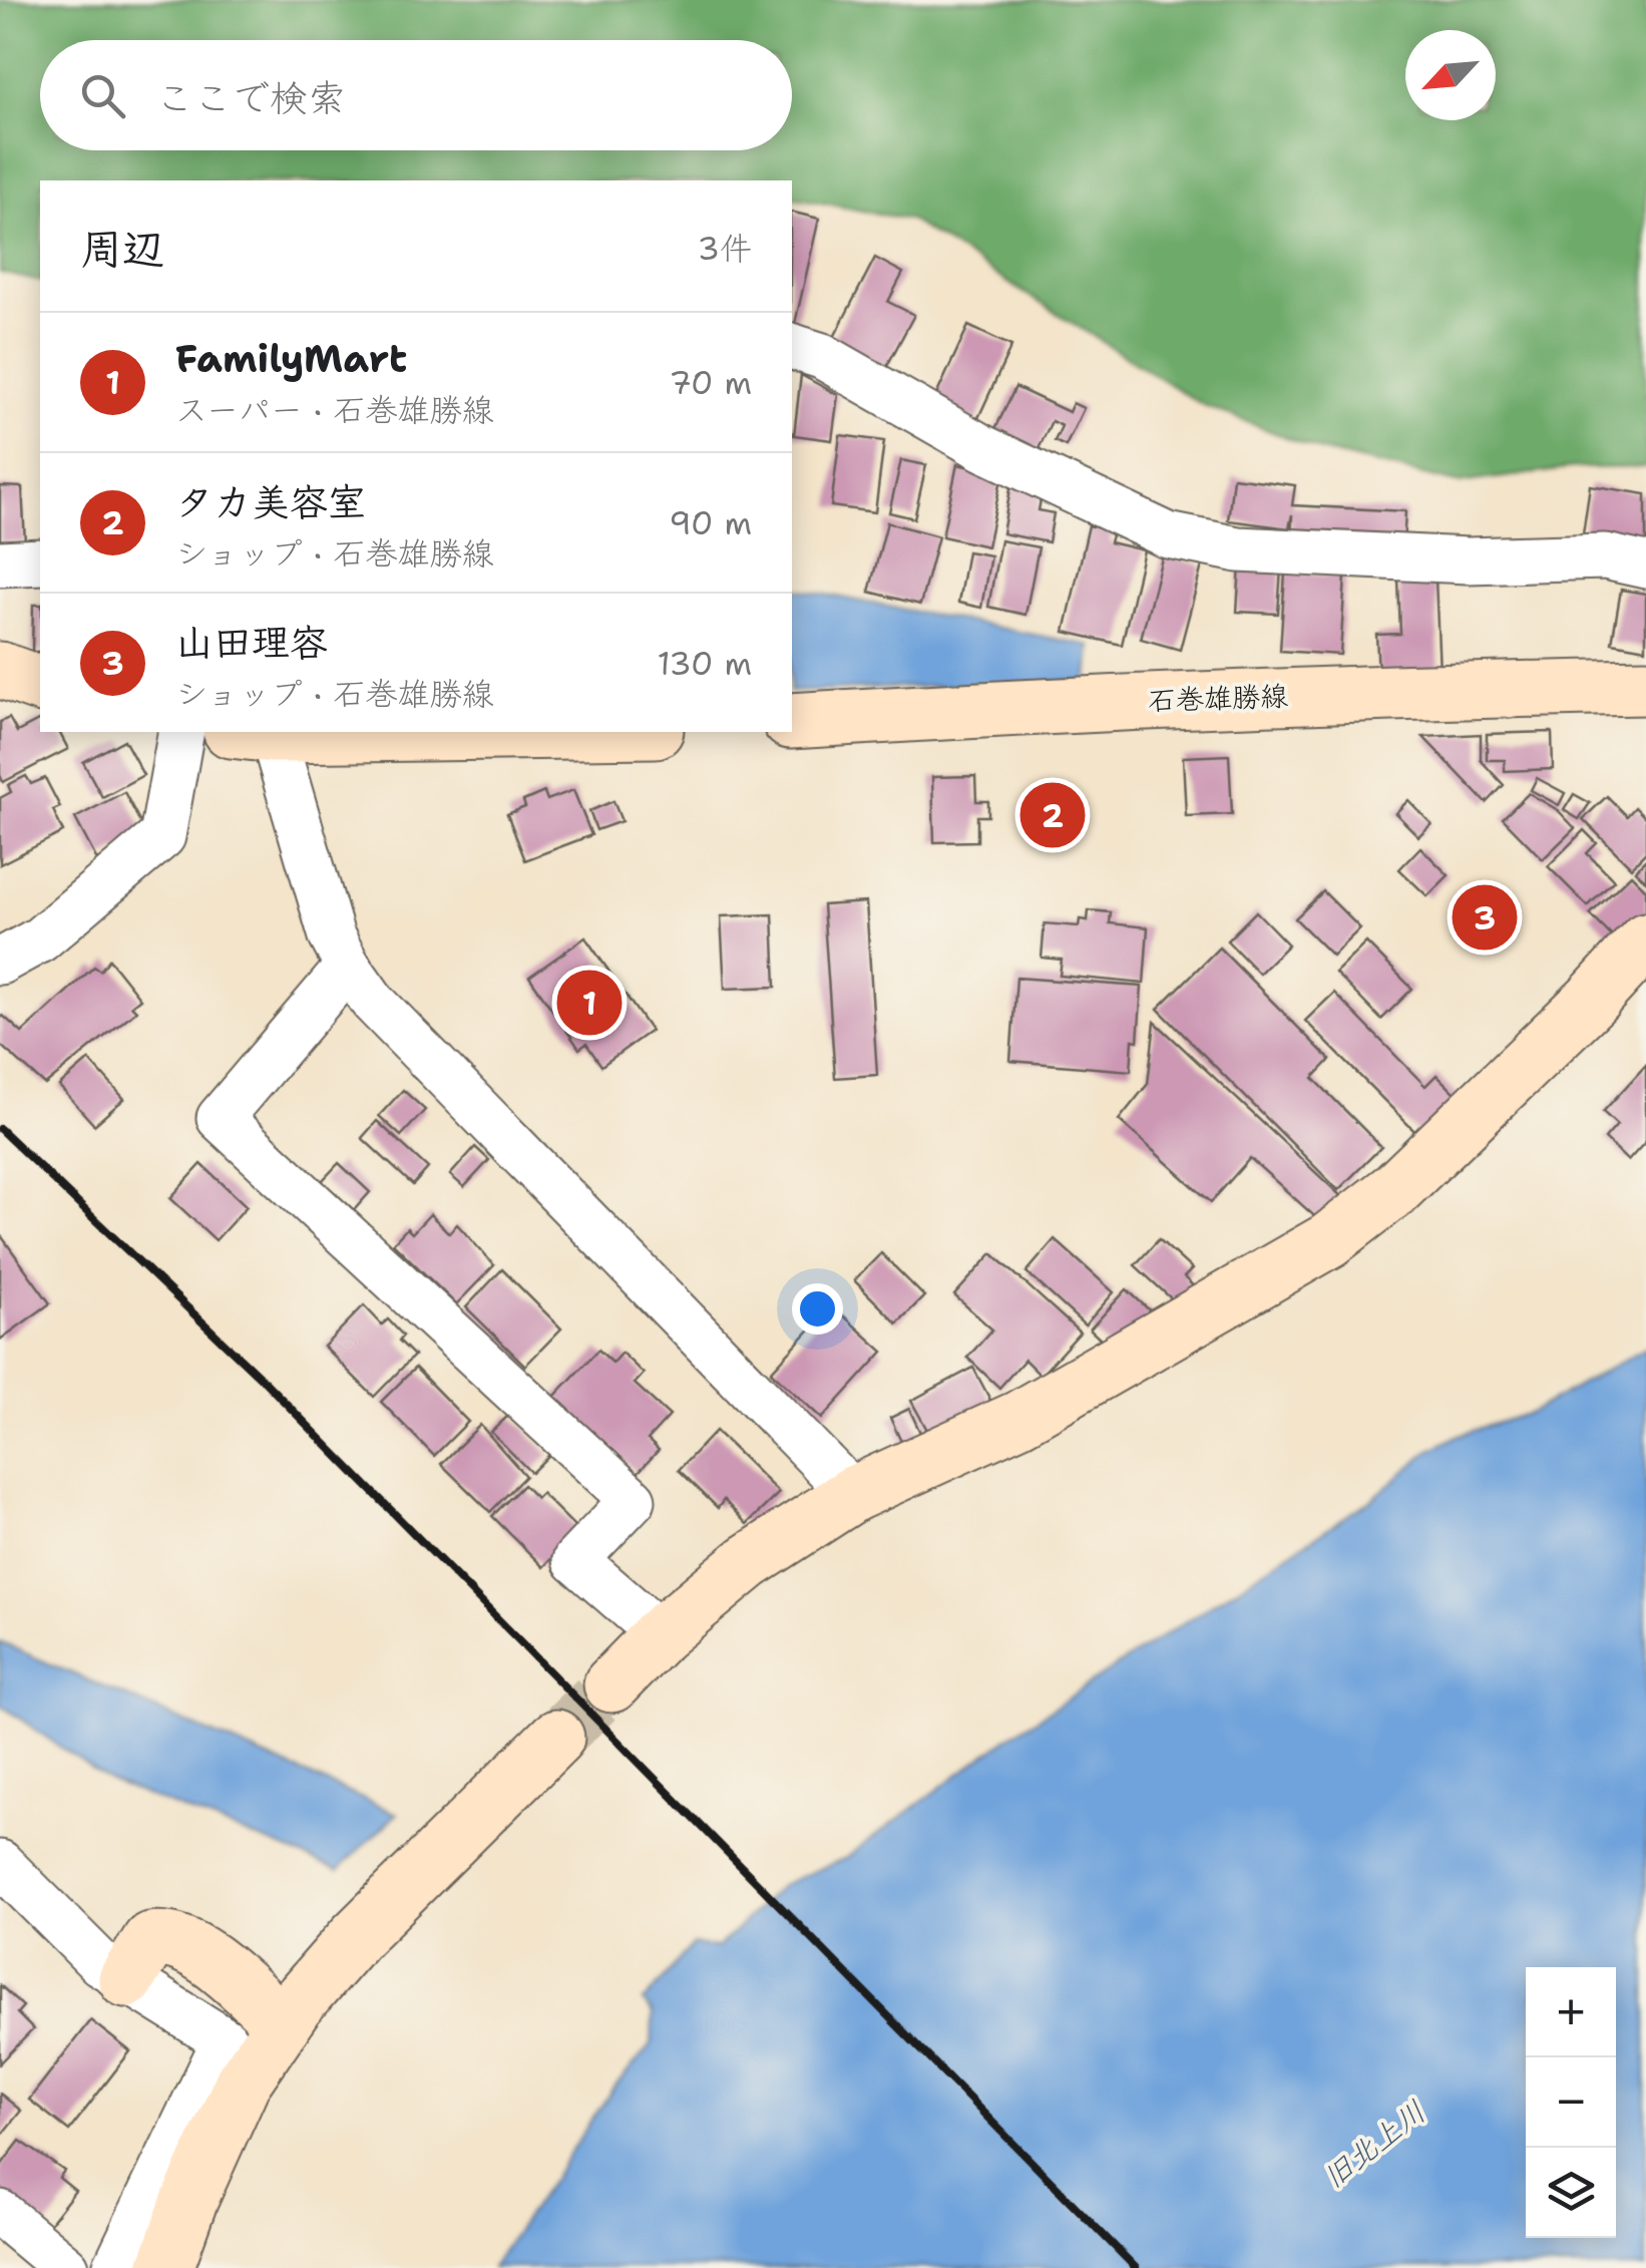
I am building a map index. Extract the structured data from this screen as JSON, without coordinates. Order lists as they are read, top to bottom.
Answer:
{
  "streets": {
    "street": ["石巻雄勝線"]
  },
  "water": ["旧北上川"],
  "north": "bottom left",
  "page": {
    "search": "ここで検索",
    "heading": ["周辺", "3件"],
    "list": [
      {
        "mark": "1",
        "name": "FamilyMart",
        "note": "スーパー · 石巻雄勝線",
        "value": "70 m"
      },
      {
        "mark": "2",
        "name": "タカ美容室",
        "note": "ショップ · 石巻雄勝線",
        "value": "90 m"
      },
      {
        "mark": "3",
        "name": "山田理容",
        "note": "ショップ · 石巻雄勝線",
        "value": "130 m"
      }
    ],
    "pins": ["2", "3", "1"],
    "map_buttons": ["+", "−"]
  }
}
